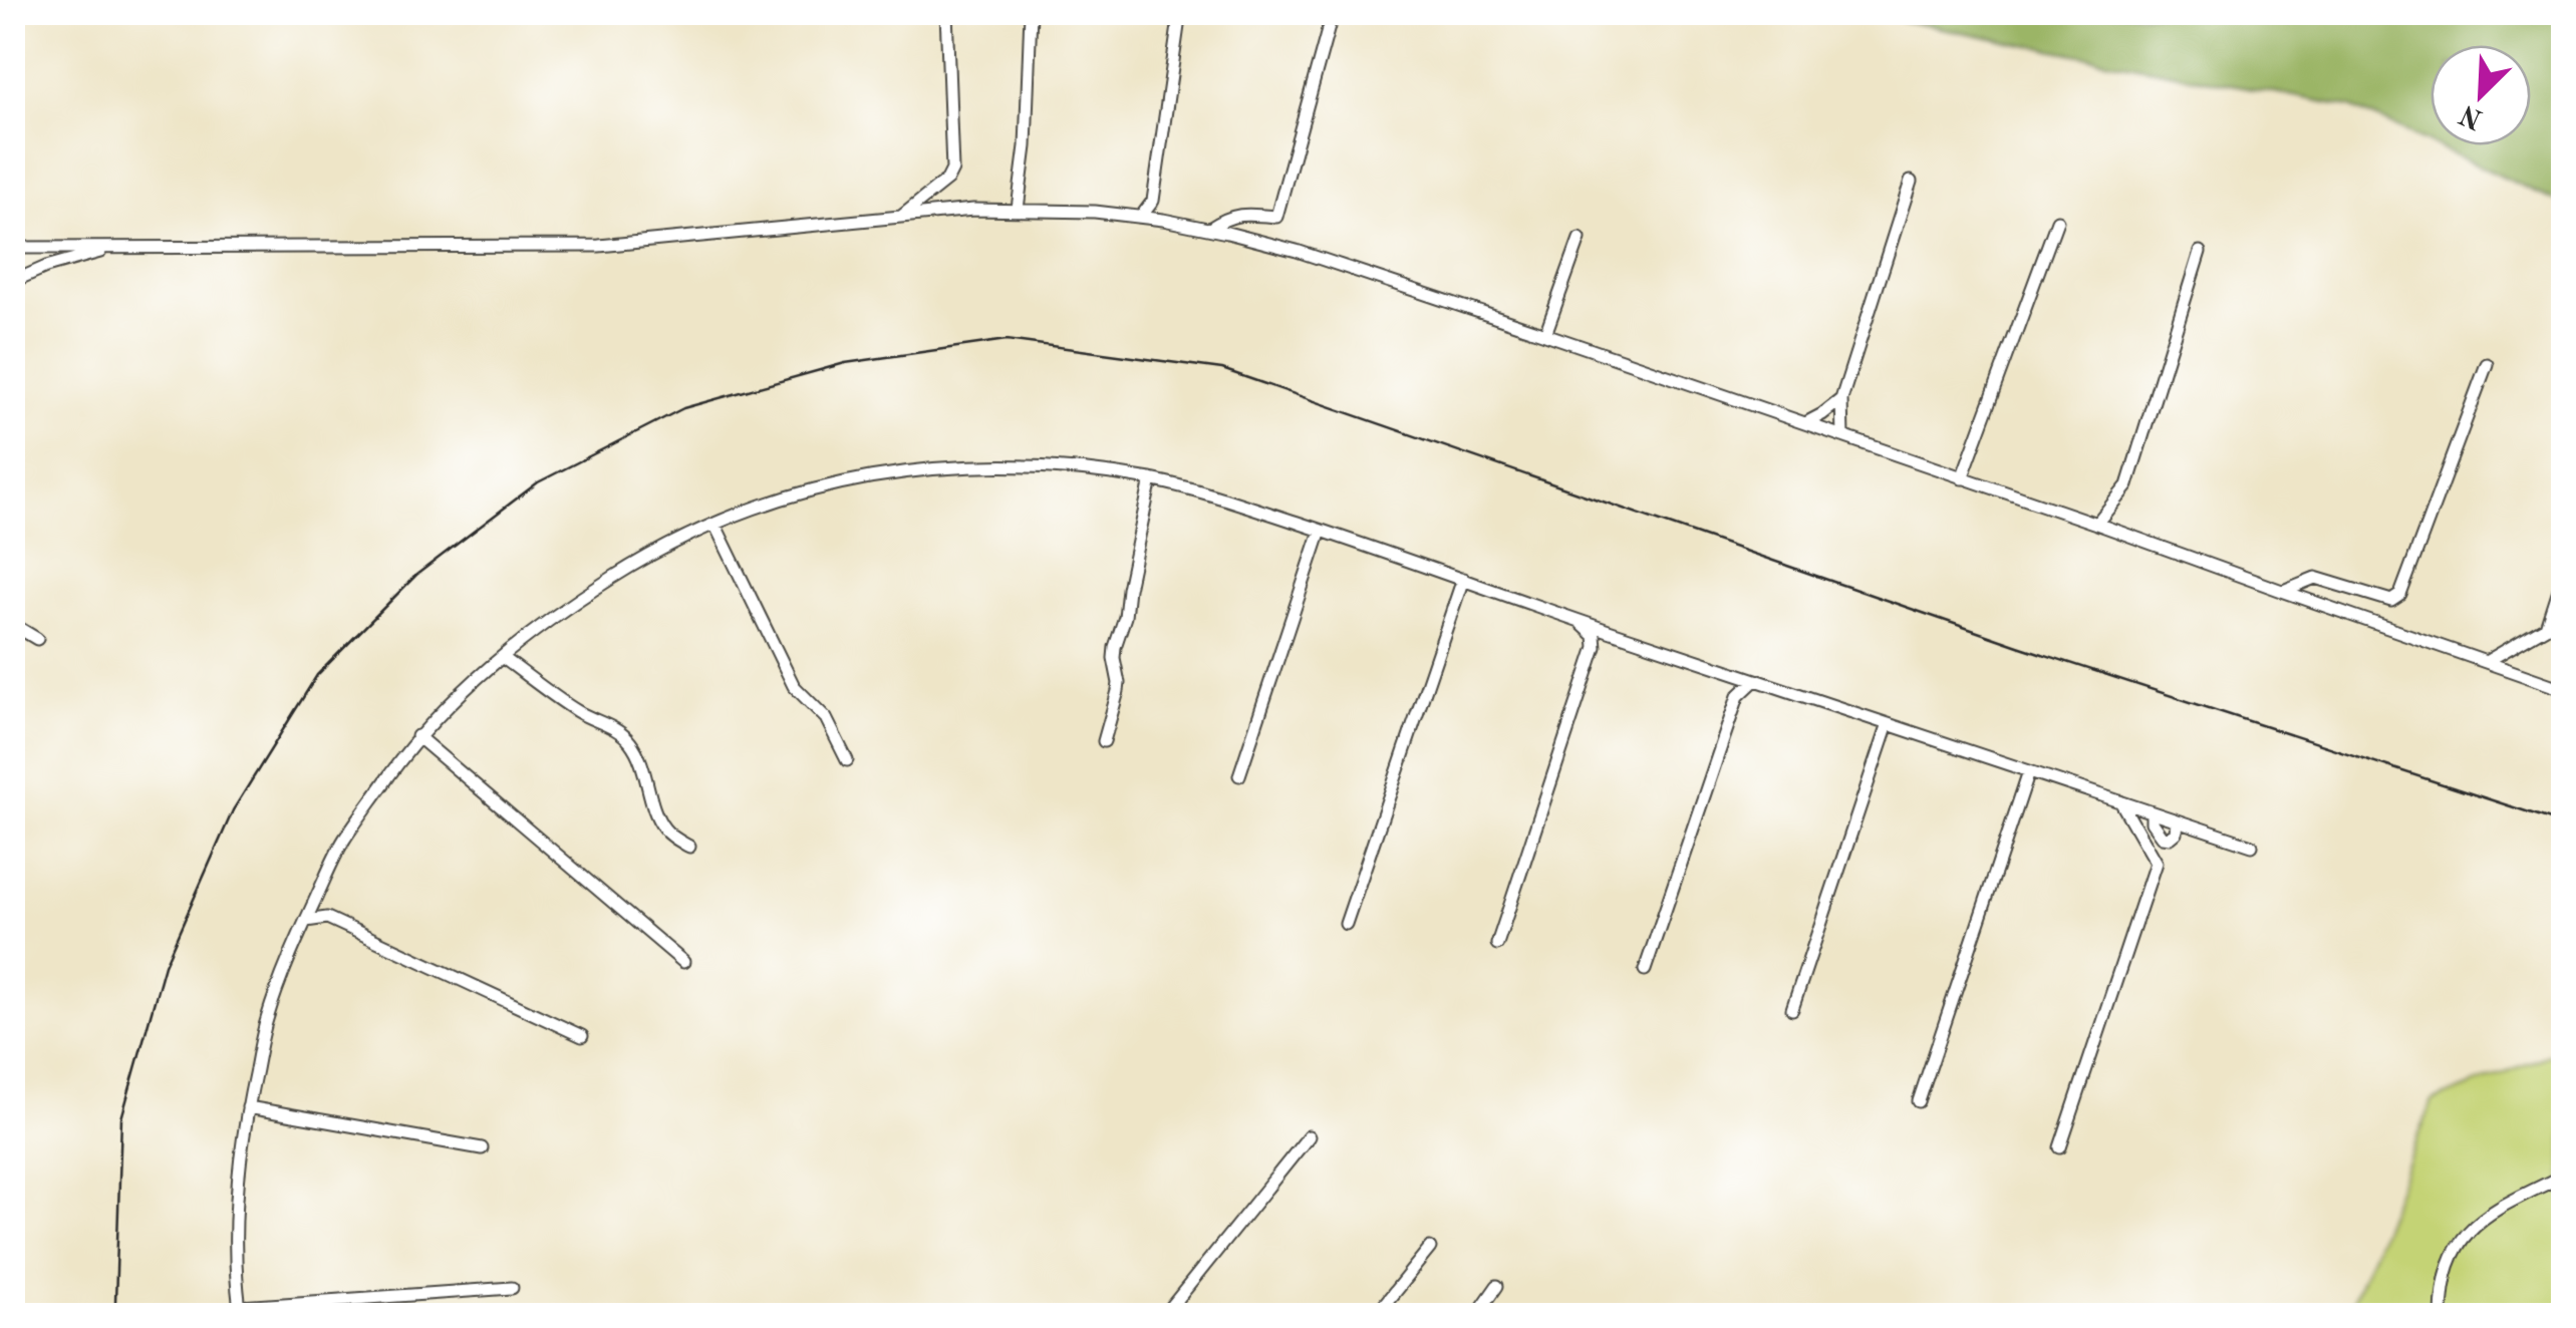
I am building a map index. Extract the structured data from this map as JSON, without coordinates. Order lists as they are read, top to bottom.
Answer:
{
  "north": "bottom left"
}
